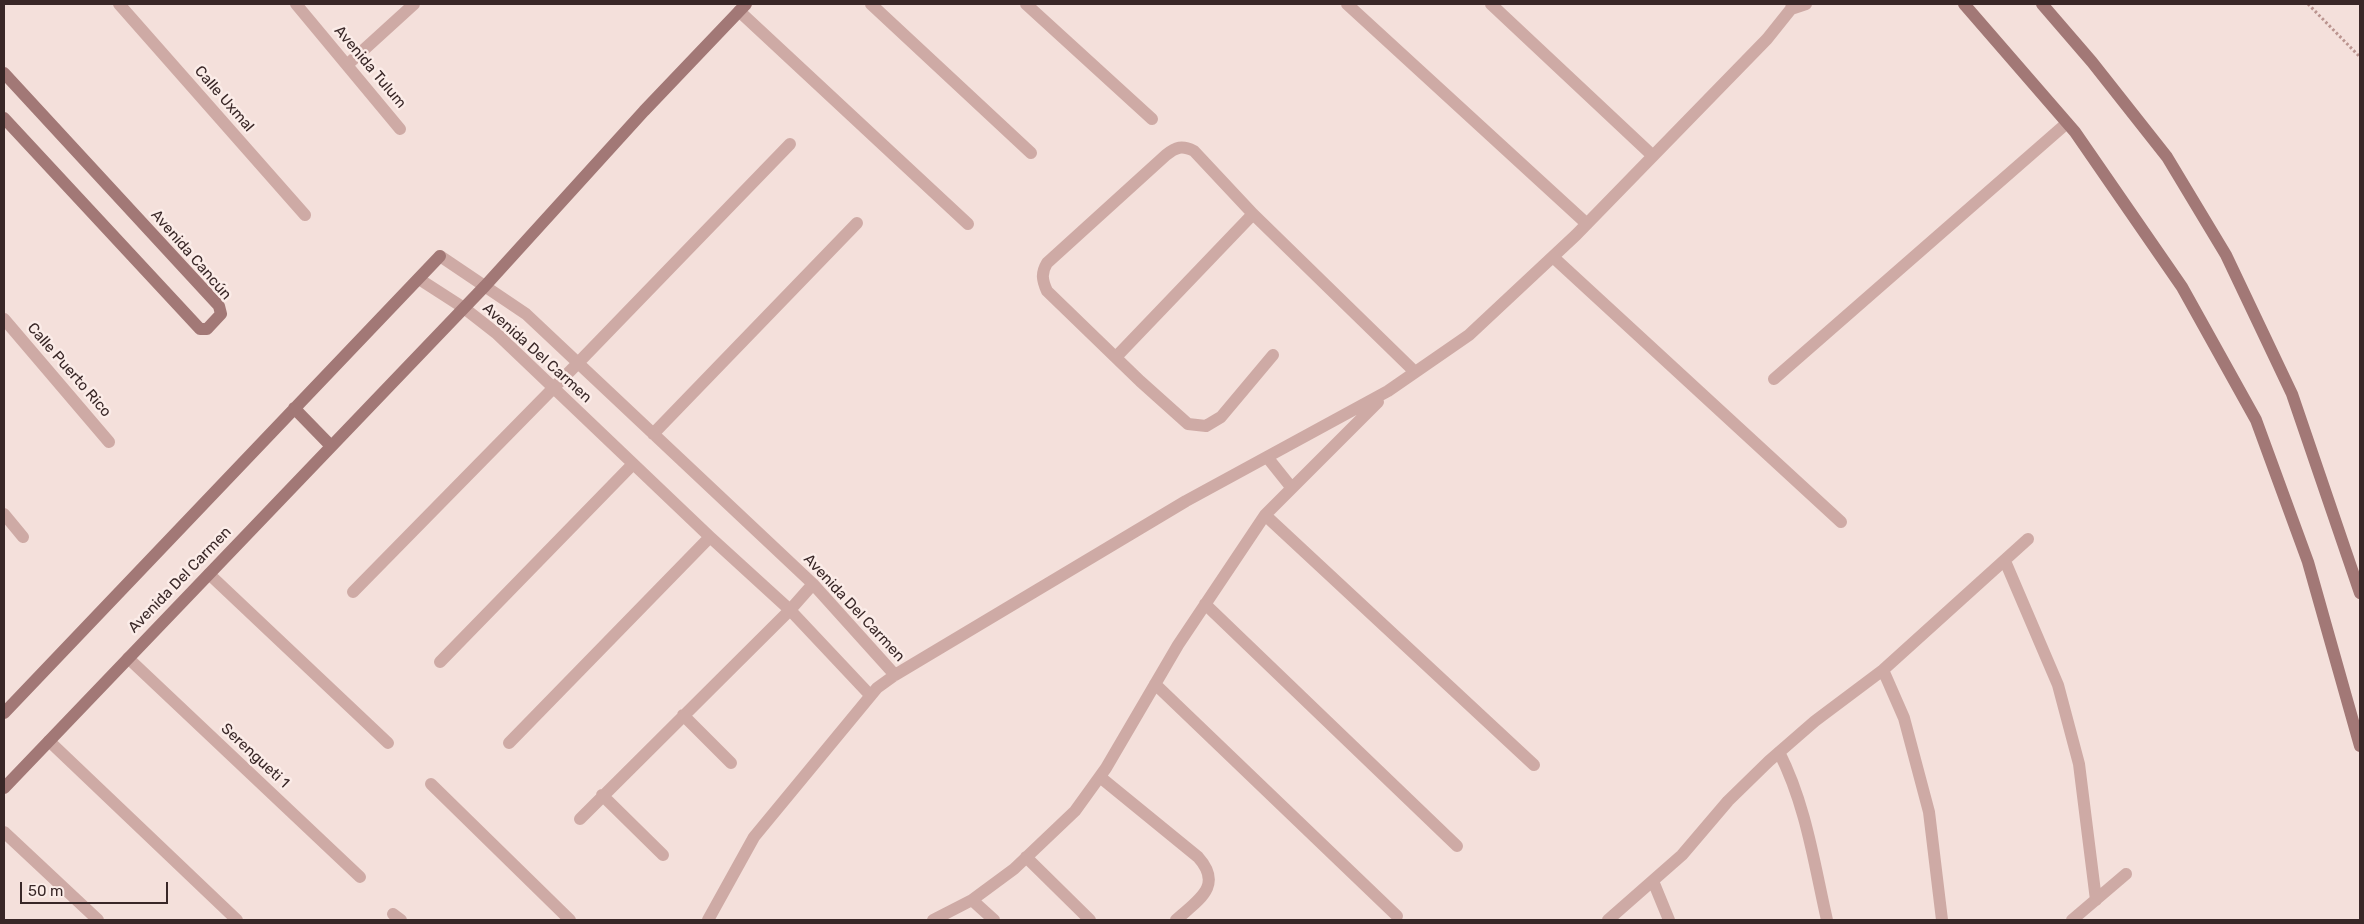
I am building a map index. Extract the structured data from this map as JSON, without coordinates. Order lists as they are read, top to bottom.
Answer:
{
  "streets": {
    "main road": ["Avenida Cancún", "Avenida Del Carmen"],
    "street": [
      "Avenida Tulum",
      "Calle Uxmal",
      "Calle Puerto Rico",
      "Serengueti 1"
    ]
  },
  "crossings": [
    ["Avenida Del Carmen", "Serengueti 1"]
  ],
  "scale_bar": "50 m"
}
